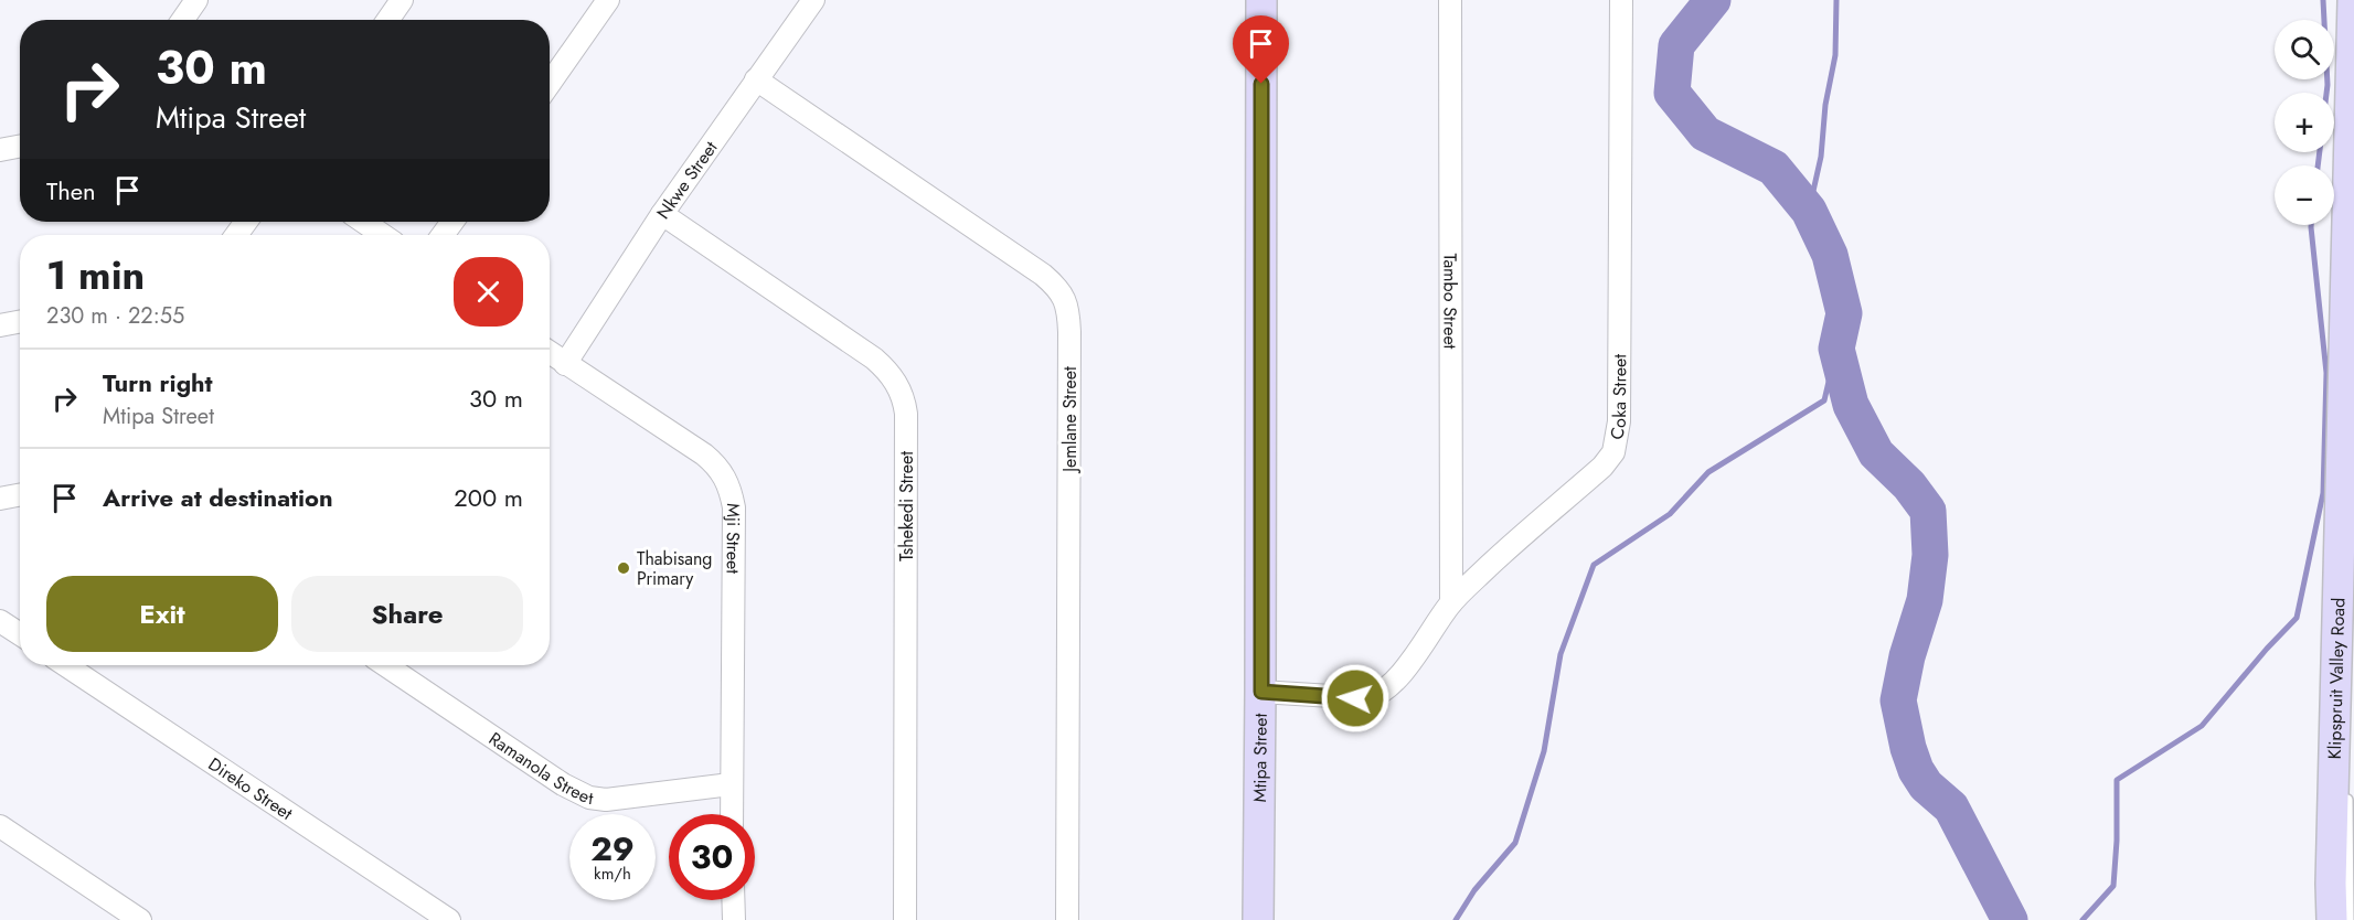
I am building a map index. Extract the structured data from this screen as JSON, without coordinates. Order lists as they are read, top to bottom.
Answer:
{
  "streets": {
    "street": [
      "Nkwe Street",
      "Tambo Street",
      "Coka Street",
      "Jemlane Street",
      "Tshekedi Street",
      "Mji Street",
      "Klipspruit Valley Road",
      "Mtipa Street",
      "Ramanola Street",
      "Direko Street"
    ]
  },
  "crossings": [
    ["Nkwe Street", "Jemlane Street"],
    ["Nkwe Street", "Tshekedi Street"],
    ["Nkwe Street", "Mji Street"],
    ["Tambo Street", "Coka Street"],
    ["Coka Street", "Mtipa Street"],
    ["Mji Street", "Ramanola Street"]
  ],
  "places": ["Thabisang Primary"],
  "page": {
    "map_buttons": ["+", "−"],
    "turn": ["30 m", "Mtipa Street"],
    "then": "Then",
    "heading": ["1 min", "230 m · 22:55"],
    "list": [
      {
        "name": "Turn right",
        "note": "Mtipa Street",
        "value": "30 m"
      },
      {
        "name": "Arrive at destination",
        "value": "200 m"
      }
    ],
    "buttons": ["Exit", "Share"],
    "speed": "29 km/h",
    "limit": "30"
  }
}
